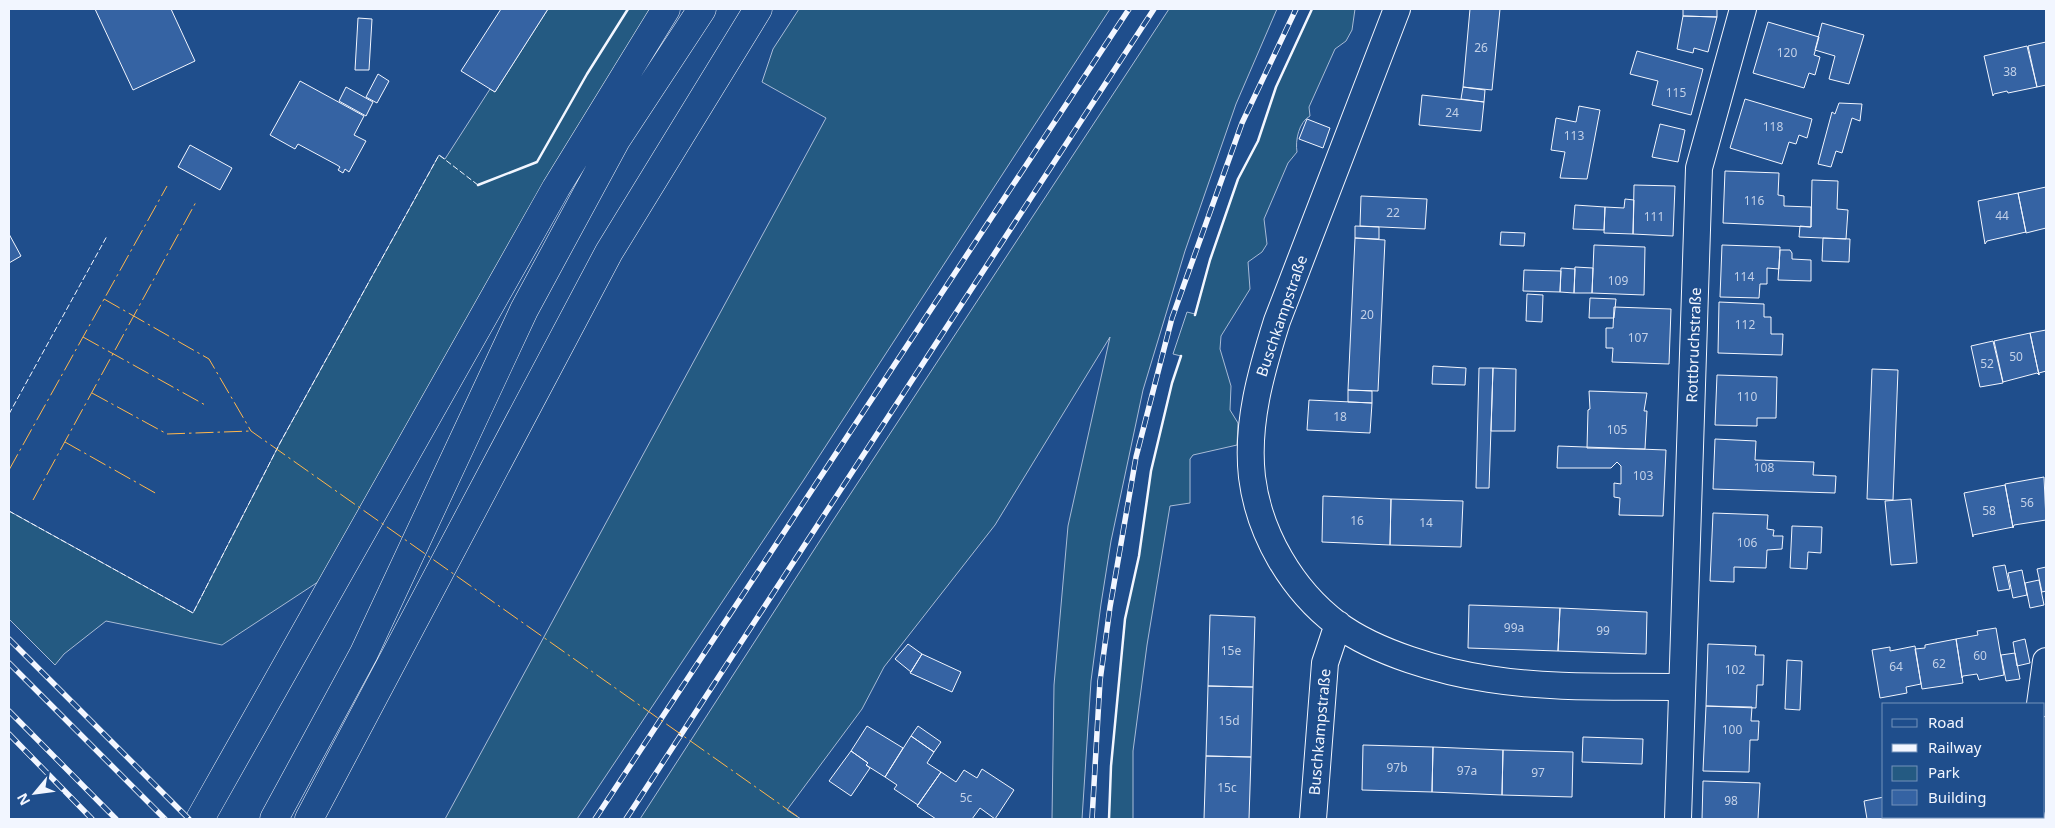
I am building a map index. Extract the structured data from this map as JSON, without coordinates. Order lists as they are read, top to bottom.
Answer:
{
  "streets": {
    "street": ["Buschkampstraße", "Rottbruchstraße"]
  },
  "house_numbers": [
    "26",
    "120",
    "38",
    "115",
    "24",
    "118",
    "113",
    "116",
    "22",
    "44",
    "111",
    "114",
    "109",
    "20",
    "112",
    "107",
    "50",
    "52",
    "110",
    "18",
    "105",
    "108",
    "103",
    "56",
    "58",
    "16",
    "14",
    "106",
    "99a",
    "99",
    "15e",
    "60",
    "62",
    "64",
    "102",
    "15d",
    "100",
    "97b",
    "97a",
    "97",
    "15c",
    "5c",
    "98"
  ],
  "legend": [
    "Road",
    "Railway",
    "Park",
    "Building"
  ],
  "north": "bottom left"
}
